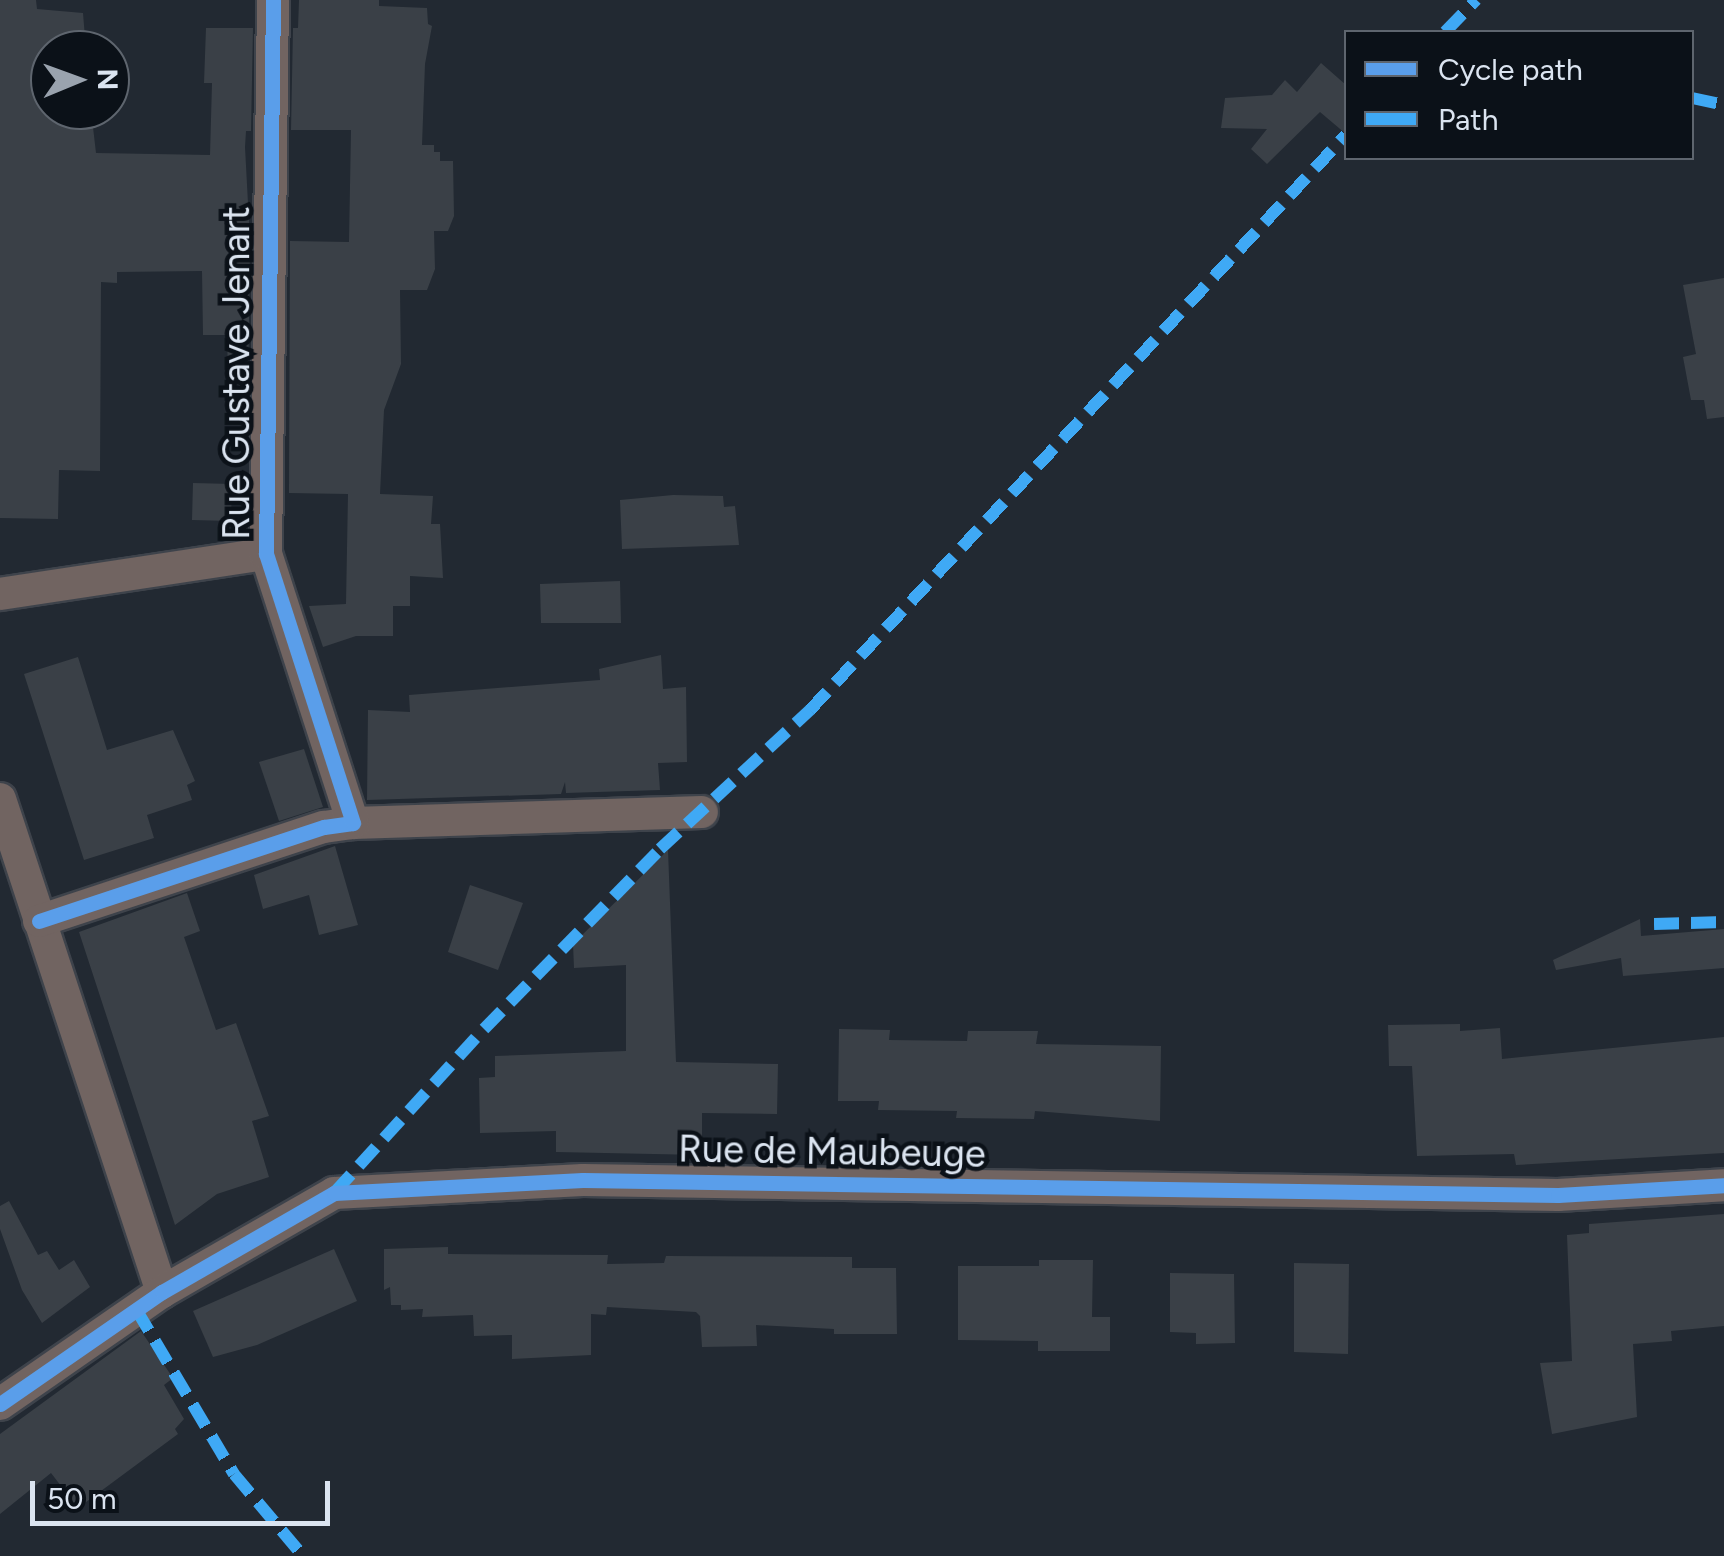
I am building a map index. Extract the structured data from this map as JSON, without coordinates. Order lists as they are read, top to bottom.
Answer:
{
  "streets": {
    "street": ["Rue Gustave Jenart", "Rue de Maubeuge"]
  },
  "legend": ["Cycle path", "Path"],
  "scale_bar": "50 m",
  "north": "right"
}
